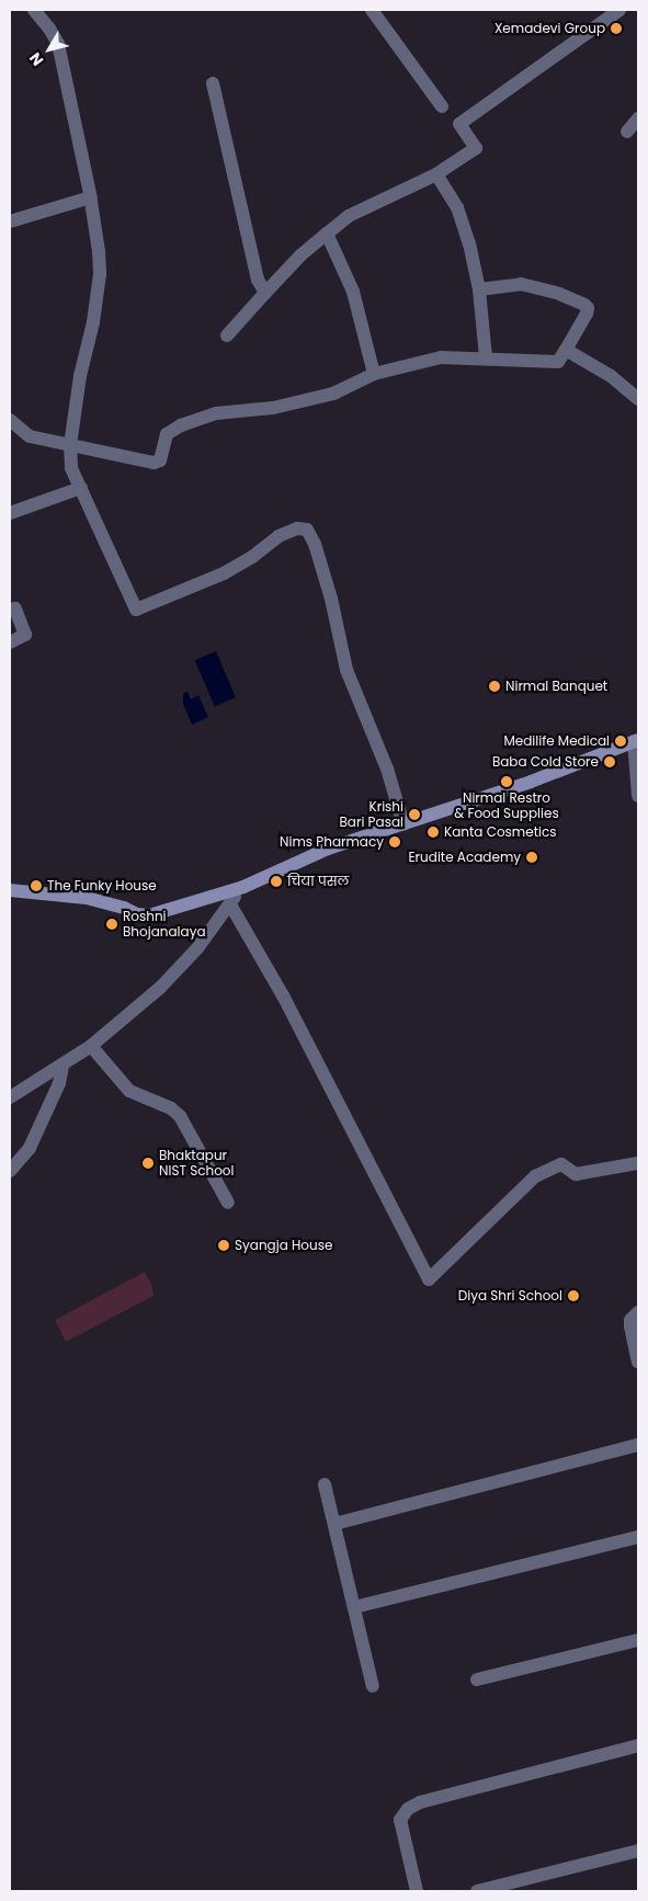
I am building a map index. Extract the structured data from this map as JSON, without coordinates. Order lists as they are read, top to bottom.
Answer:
{
  "places": [
    "Xemadevi Group",
    "Nirmal Banquet",
    "Medilife Medical",
    "Baba Cold Store",
    "Nirmal Restro & Food Supplies",
    "Krishi Bari Pasal",
    "Kanta Cosmetics",
    "Nims Pharmacy",
    "Erudite Academy",
    "चिया पसल",
    "The Funky House",
    "Roshni Bhojanalaya",
    "Bhaktapur NIST School",
    "Syangja House",
    "Diya Shri School"
  ],
  "north": "bottom left"
}
